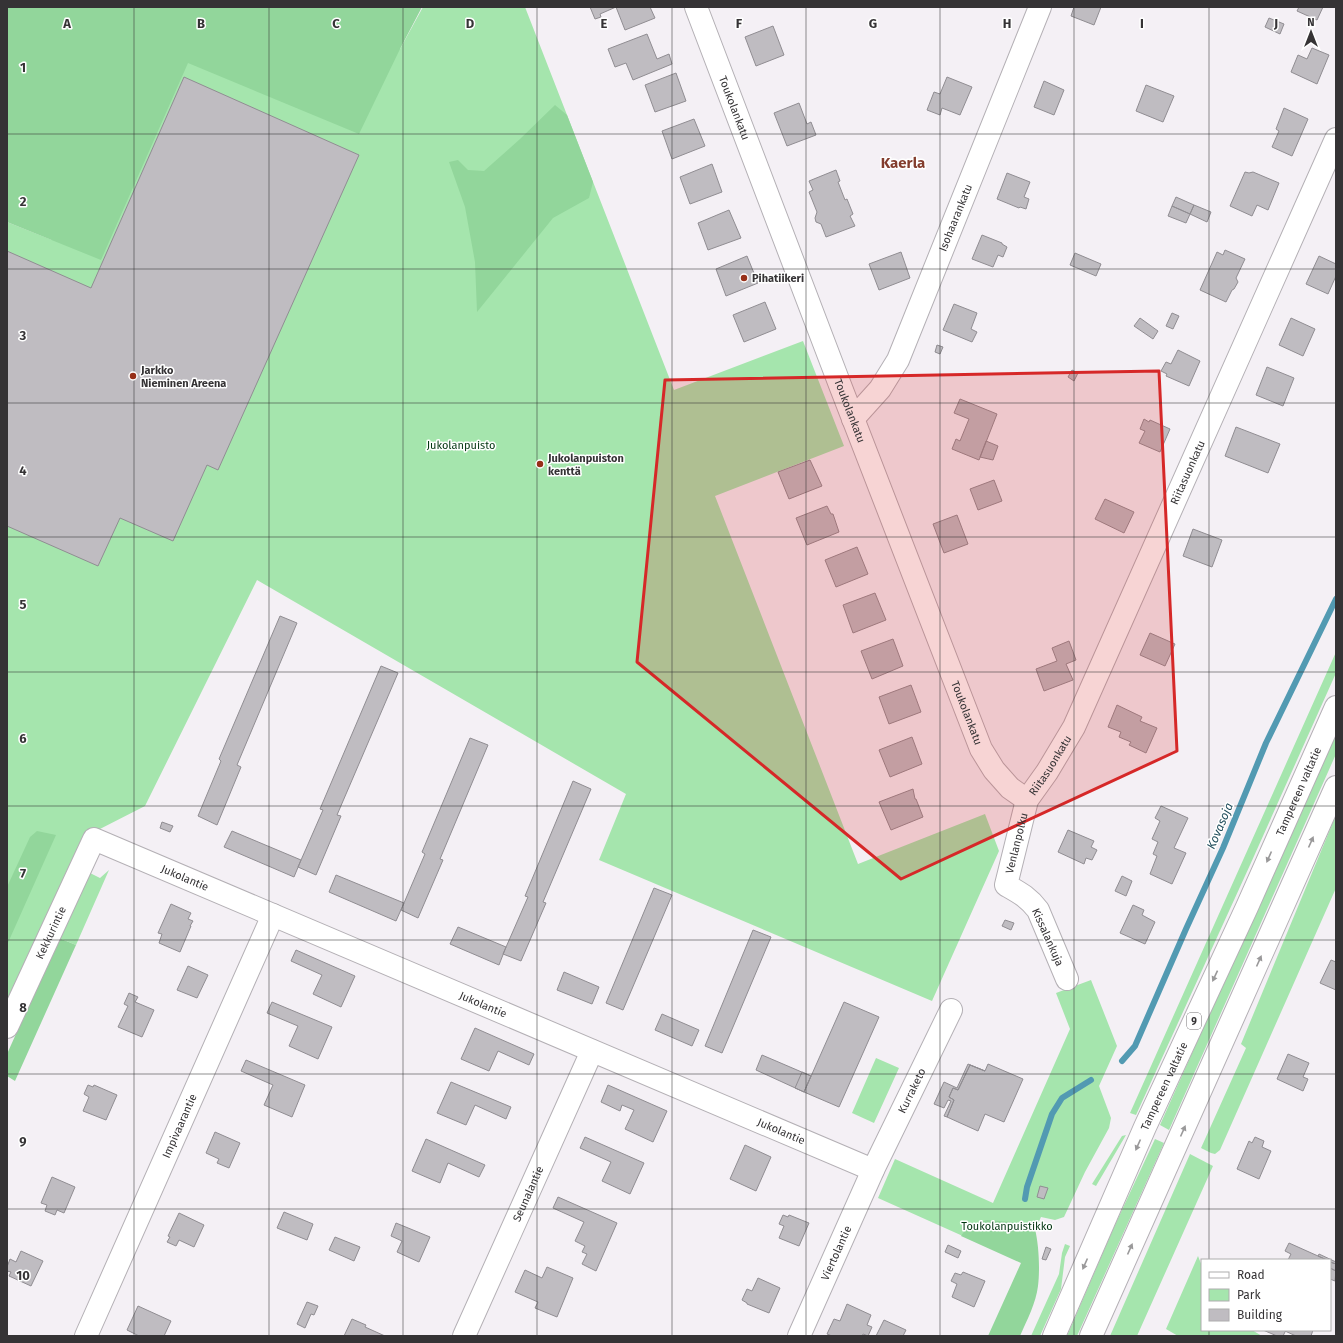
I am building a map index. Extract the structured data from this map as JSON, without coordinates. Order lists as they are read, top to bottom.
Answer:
{
  "streets": {
    "main road": [
      "Toukolankatu",
      "Isohaarankatu",
      "Riitasuonkatu",
      "Tampereen valtatie",
      "Venlanpolku",
      "Jukolantie",
      "Kekkurintie",
      "Kissalankuja",
      "9",
      "Kurraketo",
      "Impivaarantie",
      "Seunalantie",
      "Viertolantie"
    ]
  },
  "crossings": [
    ["Toukolankatu", "Isohaarankatu"],
    ["Toukolankatu", "Riitasuonkatu"],
    ["Toukolankatu", "Venlanpolku"],
    ["Riitasuonkatu", "Venlanpolku"],
    ["Venlanpolku", "Kissalankuja"],
    ["Jukolantie", "Kekkurintie"],
    ["Jukolantie", "Kurraketo"],
    ["Jukolantie", "Impivaarantie"],
    ["Jukolantie", "Seunalantie"],
    ["Jukolantie", "Viertolantie"],
    ["Kurraketo", "Viertolantie"]
  ],
  "districts": ["Kaerla"],
  "water": ["Kovasoja"],
  "parks": ["Jukolanpuisto", "Toukolanpuistikko"],
  "places": ["Pihatiikeri", "Jarkko Nieminen Areena", "Jukolanpuiston kenttä"],
  "legend": ["Road", "Park", "Building"],
  "north": "top",
  "grid": {
    "columns": [
      "A",
      "B",
      "C",
      "D",
      "E",
      "F",
      "G",
      "H",
      "I",
      "J"
    ],
    "rows": [
      "1",
      "2",
      "3",
      "4",
      "5",
      "6",
      "7",
      "8",
      "9",
      "10"
    ]
  }
}
